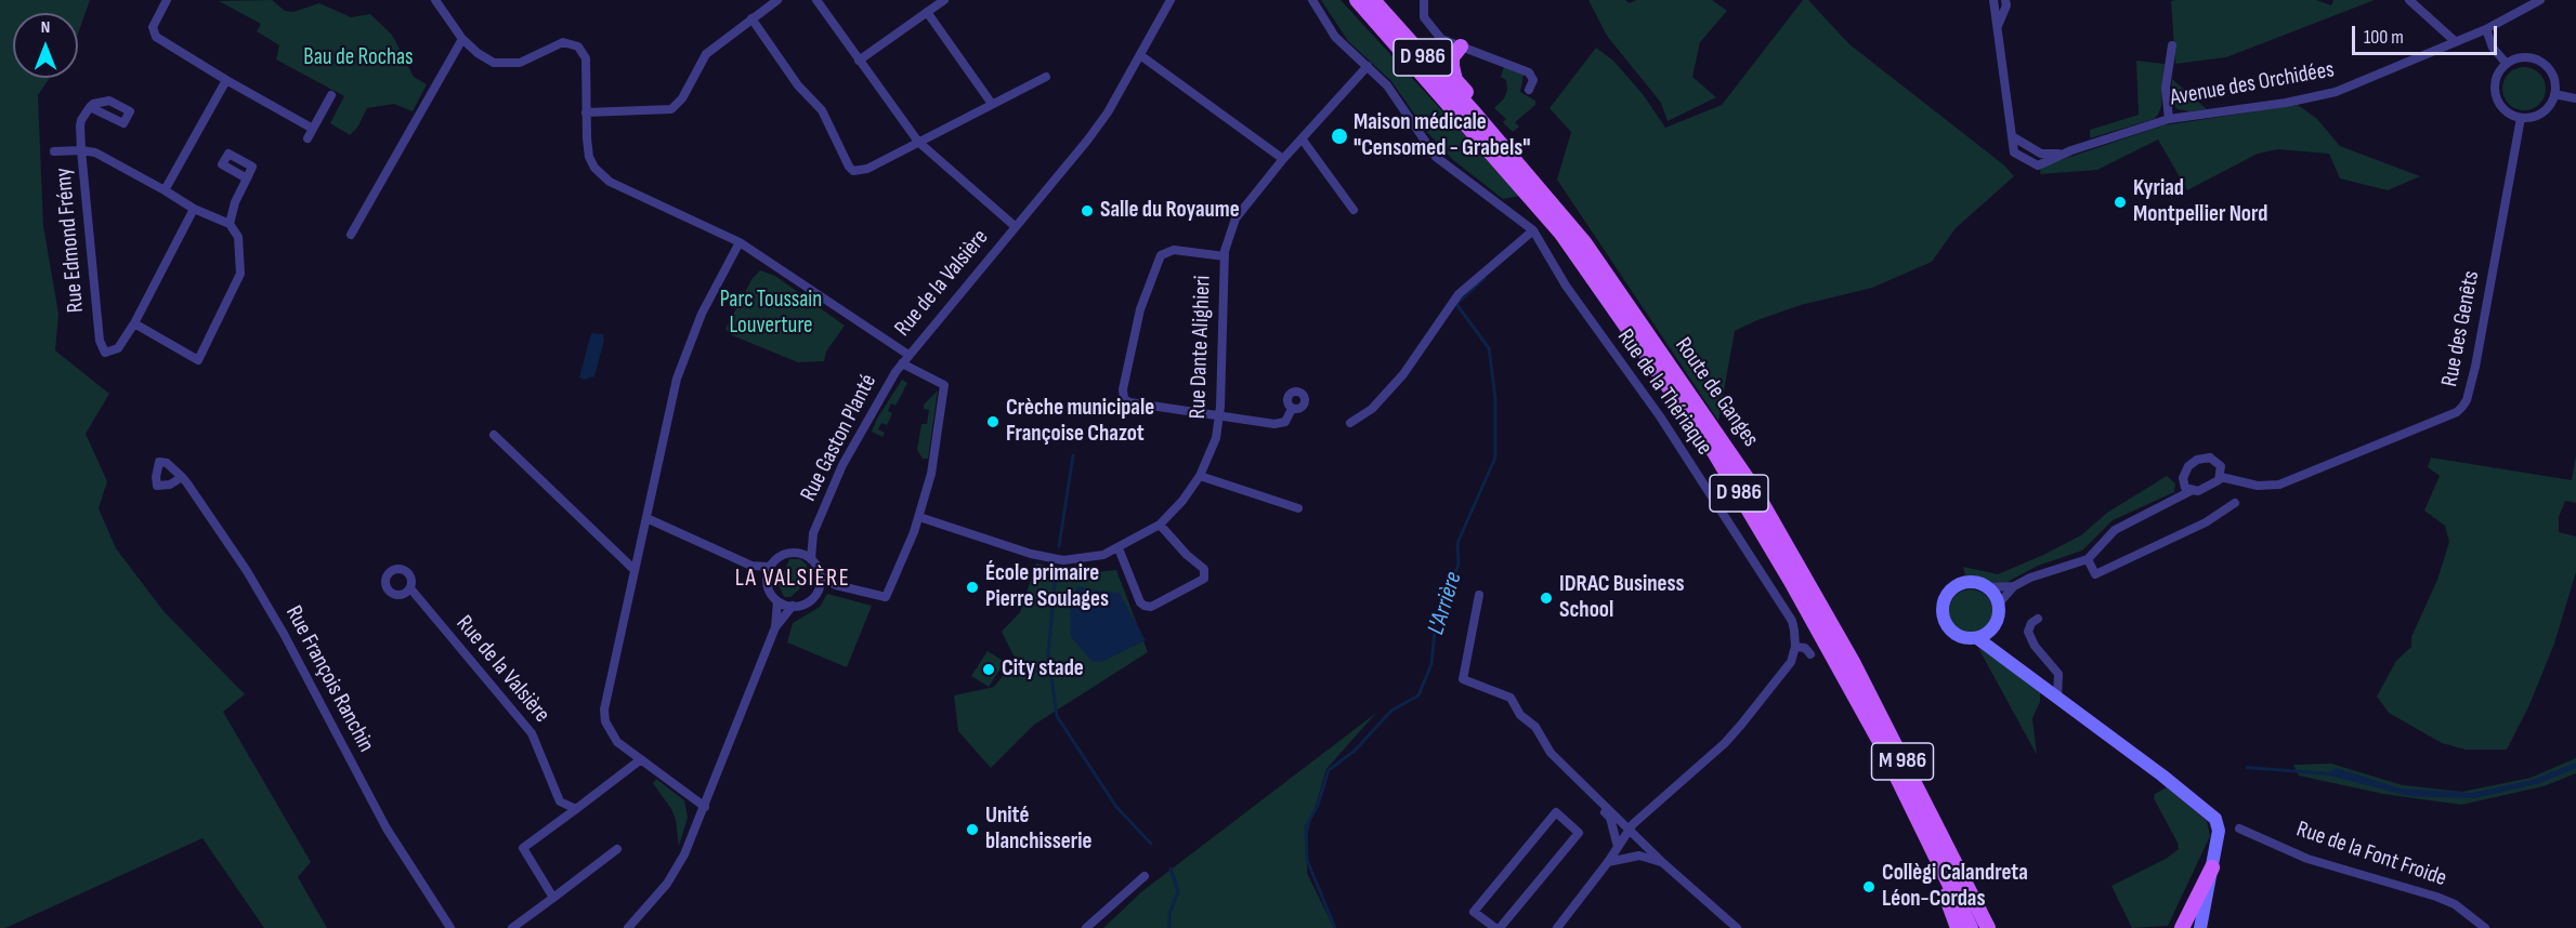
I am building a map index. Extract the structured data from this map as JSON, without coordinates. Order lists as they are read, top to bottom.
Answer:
{
  "streets": {
    "main road": ["D 986", "Route de Ganges", "M 986"],
    "street": [
      "Avenue des Orchidées",
      "Rue Edmond Frémy",
      "Rue de la Valsière",
      "Rue des Genêts",
      "Rue Dante Alighieri",
      "Rue de la Thériaque",
      "Rue Gaston Planté",
      "Rue François Ranchin",
      "Rue de la Font Froide"
    ]
  },
  "crossings": [
    ["Rue de la Valsière", "Rue Gaston Planté"],
    ["Route de Ganges", "M 986"]
  ],
  "districts": ["LA VALSIÈRE"],
  "water": ["L'Arrière"],
  "parks": ["Bau de Rochas", "Parc Toussain Louverture"],
  "places": [
    "Maison médicale \"Censomed - Grabels\"",
    "Kyriad Montpellier Nord",
    "Salle du Royaume",
    "Crèche municipale Françoise Chazot",
    "École primaire Pierre Soulages",
    "IDRAC Business School",
    "City stade",
    "Unité blanchisserie",
    "Collègi Calandreta Léon-Cordas"
  ],
  "scale_bar": "100 m",
  "north": "top"
}
